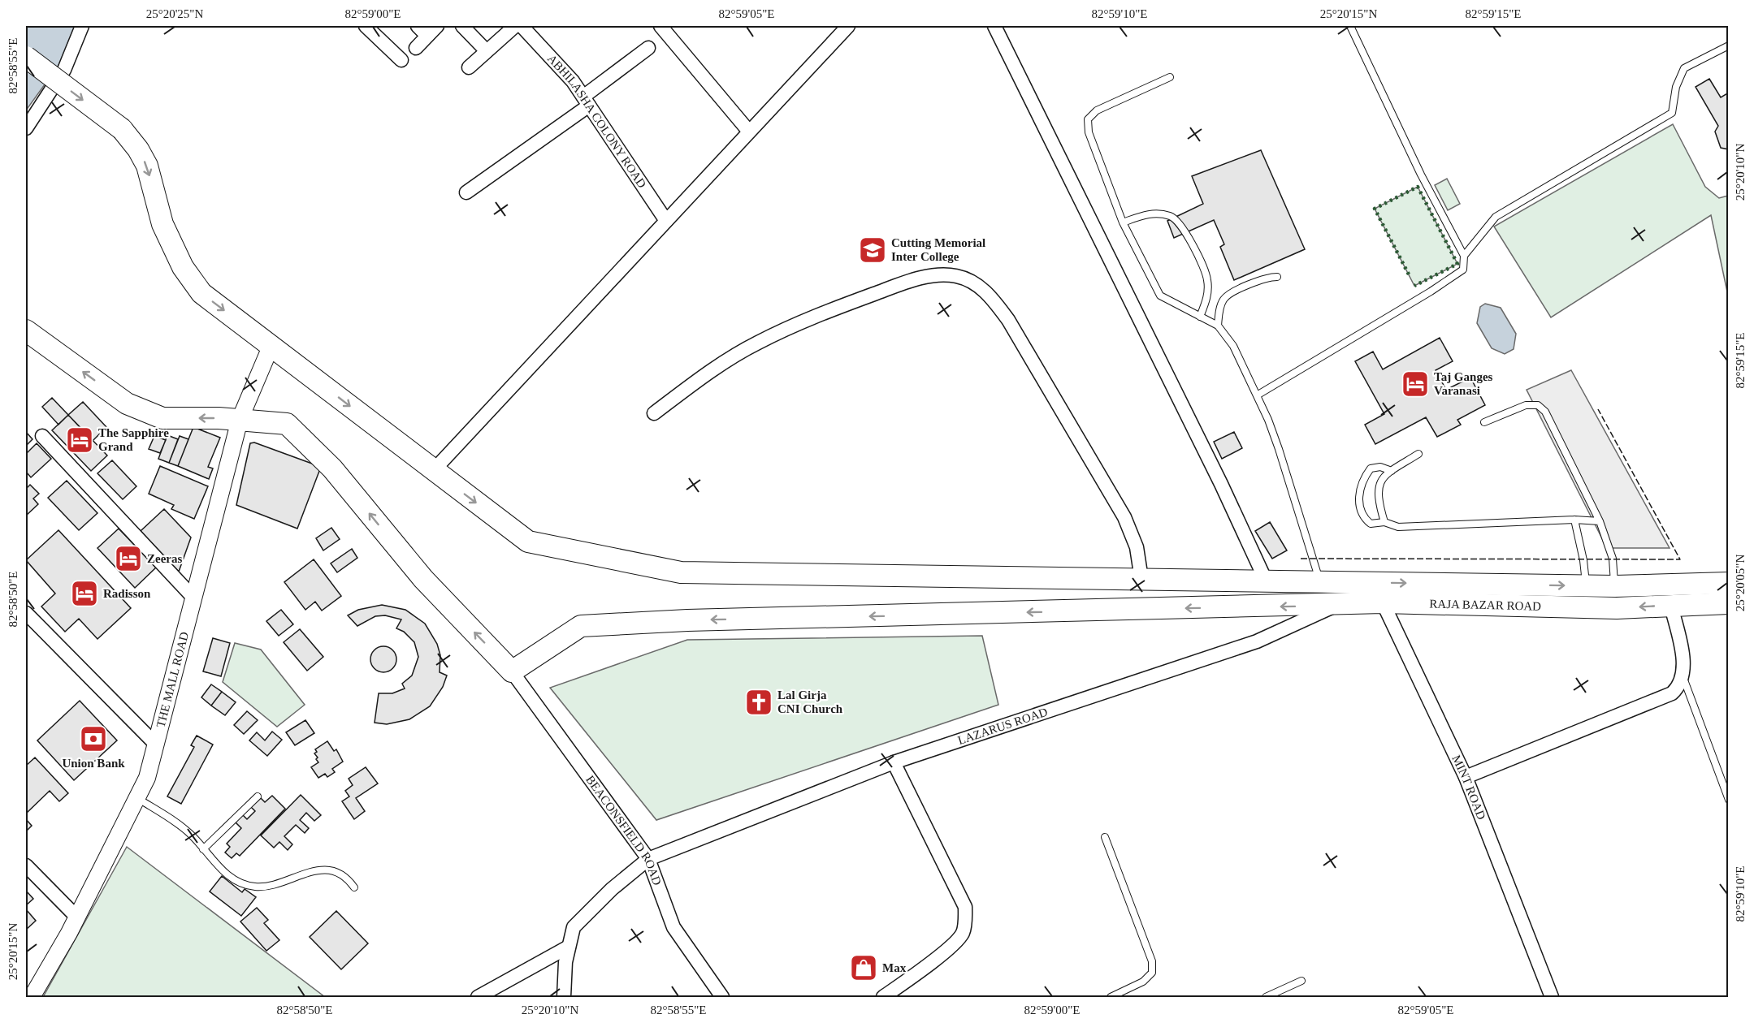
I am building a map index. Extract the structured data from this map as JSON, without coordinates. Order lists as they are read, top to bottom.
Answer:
{
  "streets": {
    "main road": ["RAJA BAZAR ROAD"],
    "street": [
      "ABHILASHA COLONY ROAD",
      "THE MALL ROAD",
      "LAZARUS ROAD",
      "MINT ROAD",
      "BEACONSFIELD ROAD"
    ]
  },
  "crossings": [
    ["RAJA BAZAR ROAD", "THE MALL ROAD"],
    ["RAJA BAZAR ROAD", "LAZARUS ROAD"],
    ["RAJA BAZAR ROAD", "MINT ROAD"],
    ["RAJA BAZAR ROAD", "BEACONSFIELD ROAD"],
    ["LAZARUS ROAD", "BEACONSFIELD ROAD"]
  ],
  "places": {
    "school or university": ["Cutting Memorial Inter College"],
    "hotel": [
      "Taj Ganges Varanasi",
      "The Sapphire Grand",
      "Zeeras",
      "Radisson"
    ],
    "church": ["Lal Girja CNI Church"],
    "bank": ["Union Bank"],
    "shop": ["Max"]
  },
  "coordinates": [
    "25°20'25\"N",
    "82°59'00\"E",
    "82°59'05\"E",
    "82°59'10\"E",
    "25°20'15\"N",
    "82°59'15\"E",
    "82°58'55\"E",
    "25°20'10\"N",
    "25°20'05\"N",
    "82°58'50\"E"
  ]
}
